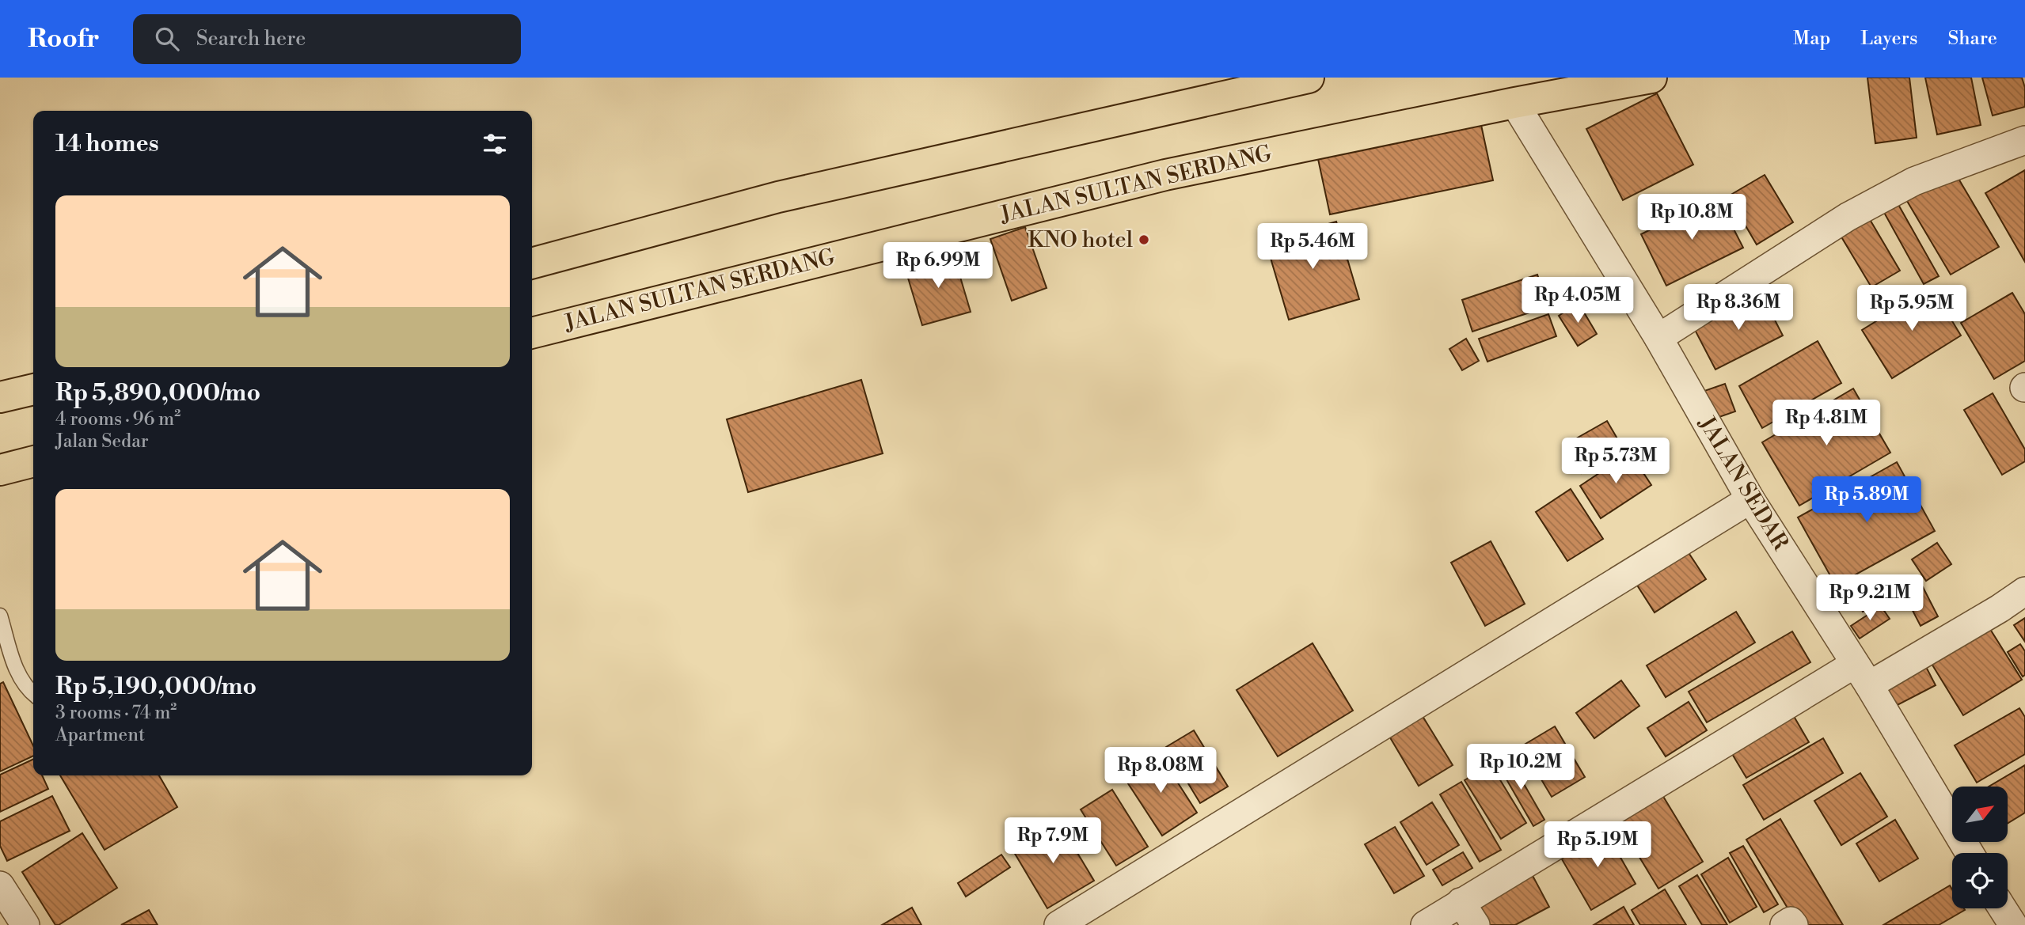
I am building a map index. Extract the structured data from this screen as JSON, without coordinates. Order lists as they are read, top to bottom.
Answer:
{
  "streets": {
    "highway": ["JALAN SULTAN SERDANG"],
    "street": ["JALAN SEDAR"]
  },
  "crossings": [
    ["JALAN SULTAN SERDANG", "JALAN SEDAR"]
  ],
  "places": ["KNO hotel"],
  "north": "top right",
  "page": {
    "header": "Roofr",
    "search": "Search here",
    "nav": ["Map", "Layers", "Share"],
    "heading": "14 homes",
    "list": [
      {
        "name": "Rp 5,890,000/mo",
        "note": "4 rooms · 96 m² · Jalan Sedar"
      },
      {
        "name": "Rp 5,190,000/mo",
        "note": "3 rooms · 74 m² · Apartment"
      }
    ],
    "price": [
      "Rp 10.8M",
      "Rp 5.46M",
      "Rp 6.99M",
      "Rp 4.05M",
      "Rp 8.36M",
      "Rp 5.95M",
      "Rp 4.81M",
      "Rp 5.73M",
      "Rp 5.89M",
      "Rp 9.21M",
      "Rp 10.2M",
      "Rp 8.08M",
      "Rp 7.9M",
      "Rp 5.19M"
    ]
  }
}
